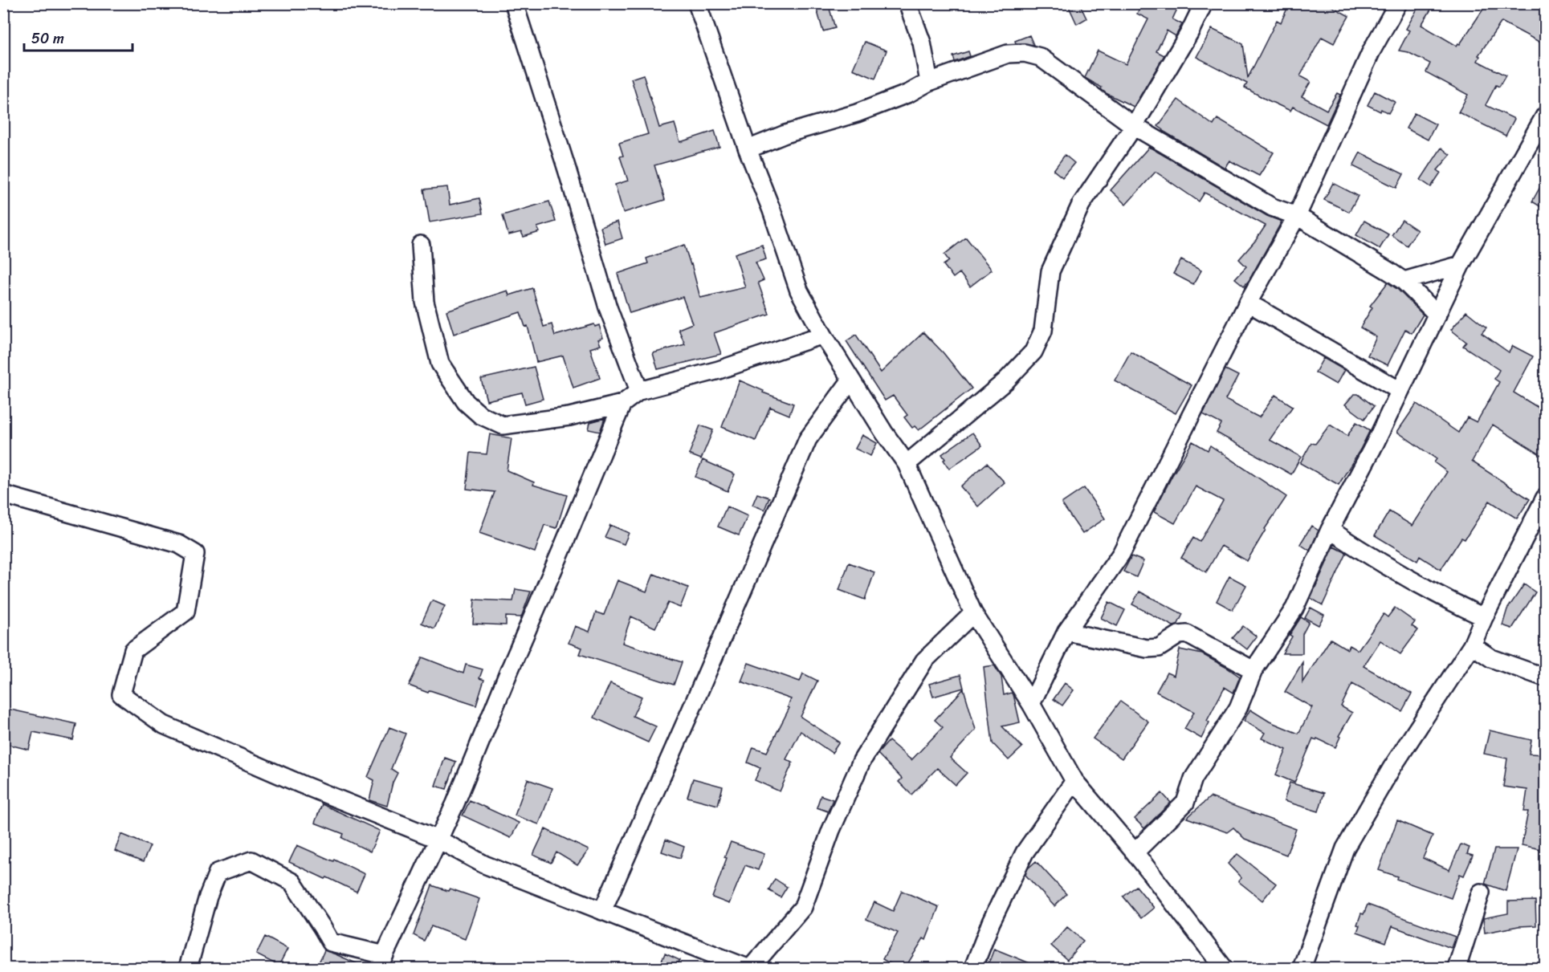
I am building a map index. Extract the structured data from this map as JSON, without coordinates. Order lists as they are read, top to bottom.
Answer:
{
  "scale_bar": "50 m"
}
